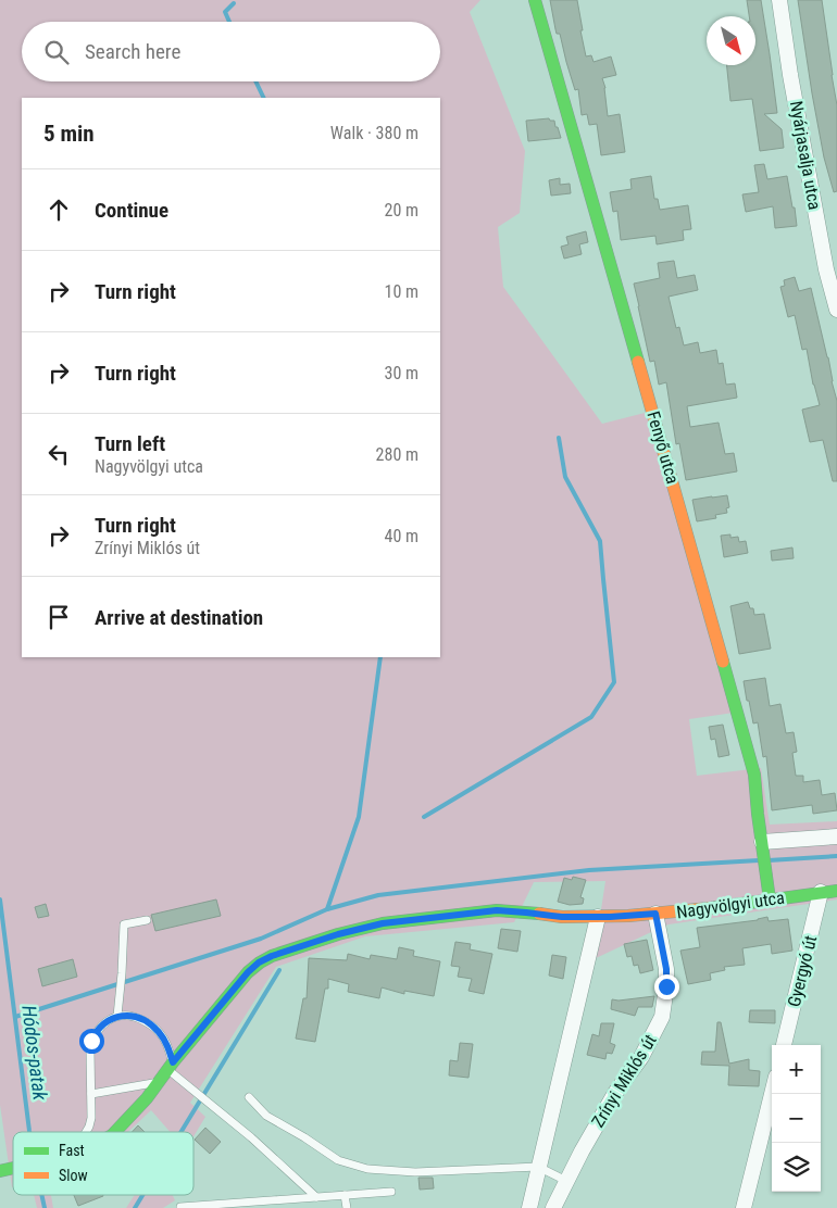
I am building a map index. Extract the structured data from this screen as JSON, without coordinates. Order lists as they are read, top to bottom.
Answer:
{
  "streets": {
    "street": [
      "Nyárjasalja utca",
      "Fenyő utca",
      "Nagyvölgyi utca",
      "Gyergyó út",
      "Zrínyi Miklós út"
    ]
  },
  "crossings": [
    ["Fenyő utca", "Nagyvölgyi utca"],
    ["Nagyvölgyi utca", "Gyergyó út"],
    ["Nagyvölgyi utca", "Zrínyi Miklós út"]
  ],
  "water": ["Hódos-patak"],
  "legend": ["Fast", "Slow"],
  "north": "bottom right",
  "page": {
    "search": "Search here",
    "heading": ["5 min", "Walk · 380 m"],
    "list": [
      ["Continue", "20 m"],
      ["Turn right", "10 m"],
      ["Turn right", "30 m"],
      ["Turn left", "Nagyvölgyi utca", "280 m"],
      ["Turn right", "Zrínyi Miklós út", "40 m"],
      "Arrive at destination"
    ],
    "map_buttons": ["+", "−"]
  }
}
